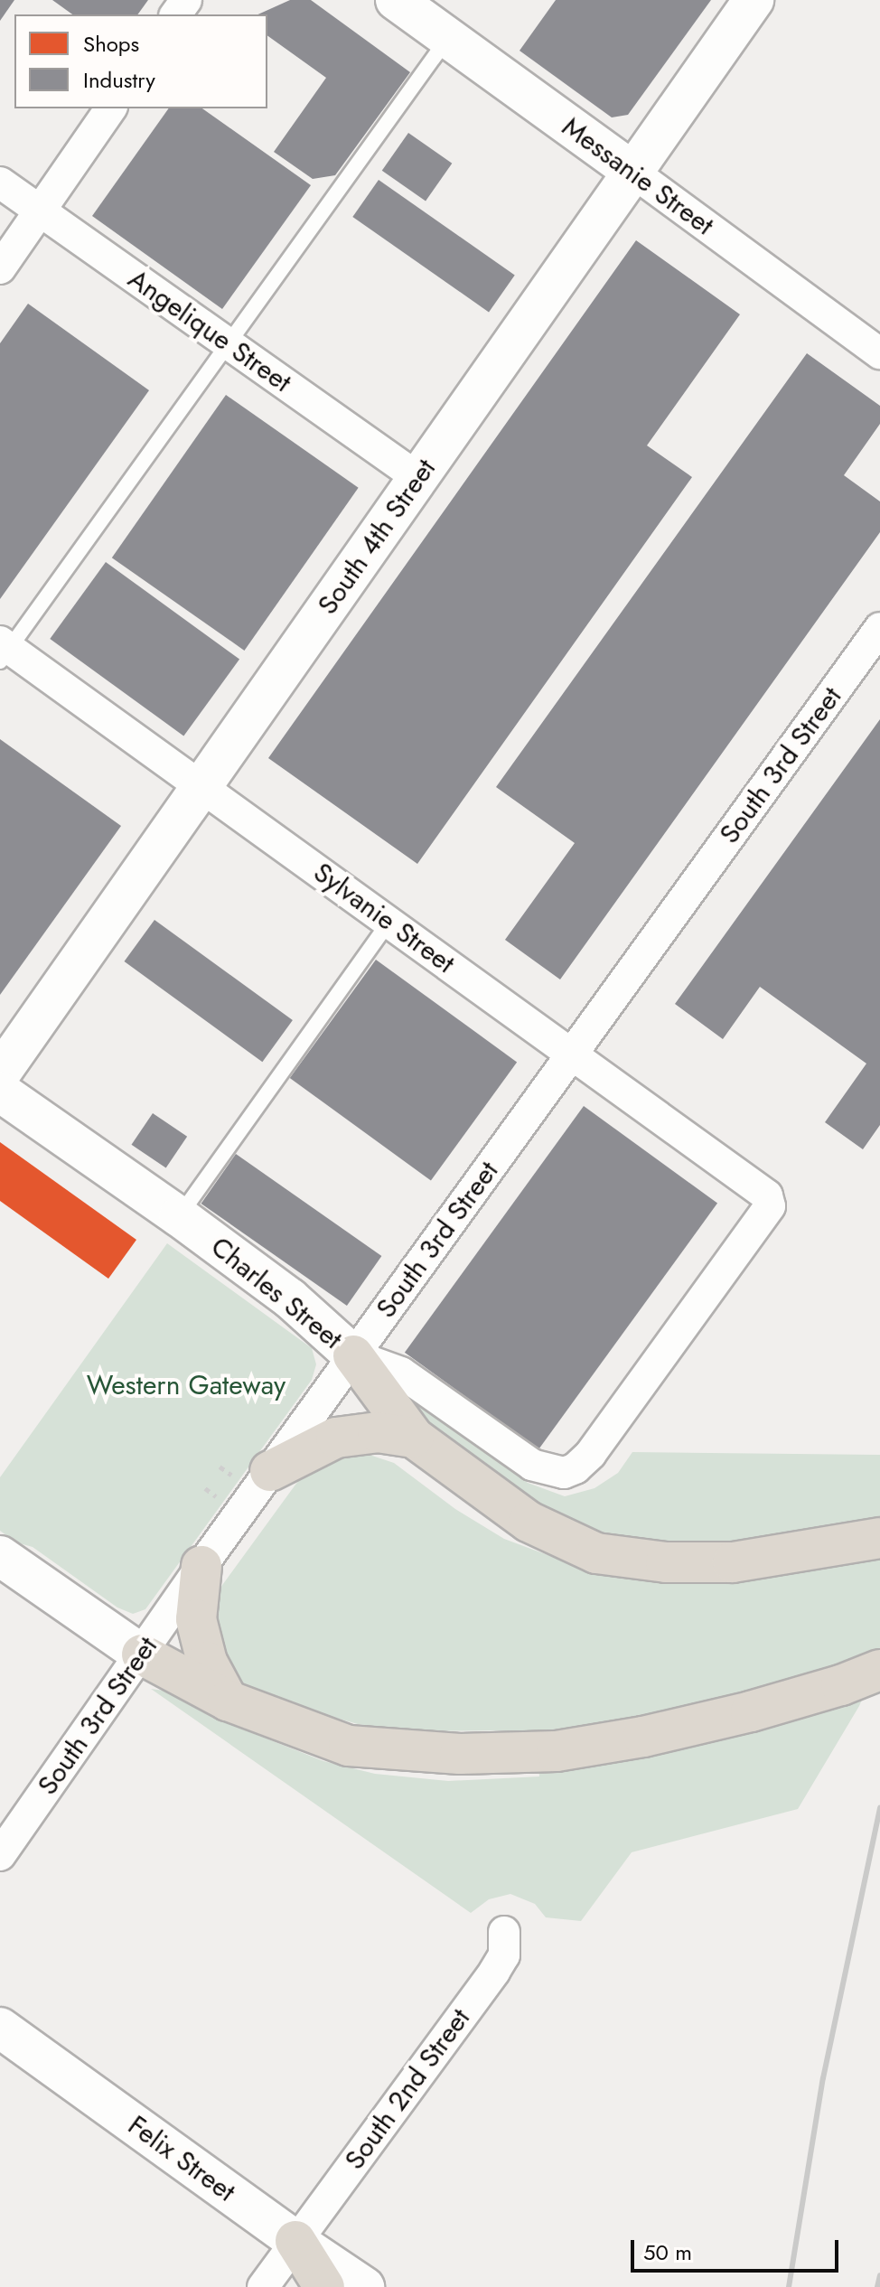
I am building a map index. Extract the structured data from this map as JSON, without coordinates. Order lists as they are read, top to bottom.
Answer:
{
  "streets": {
    "main road": [
      "Messanie Street",
      "South 4th Street",
      "Charles Street",
      "Felix Street"
    ],
    "street": [
      "Angelique Street",
      "South 3rd Street",
      "Sylvanie Street",
      "South 2nd Street"
    ]
  },
  "crossings": [
    ["Messanie Street", "South 4th Street"],
    ["Angelique Street", "South 4th Street"],
    ["South 4th Street", "Sylvanie Street"],
    ["South 3rd Street", "Sylvanie Street"],
    ["South 3rd Street", "Charles Street"],
    ["Sylvanie Street", "Charles Street"],
    ["South 2nd Street", "Felix Street"]
  ],
  "parks": ["Western Gateway"],
  "legend": ["Shops", "Industry"],
  "scale_bar": "50 m"
}
